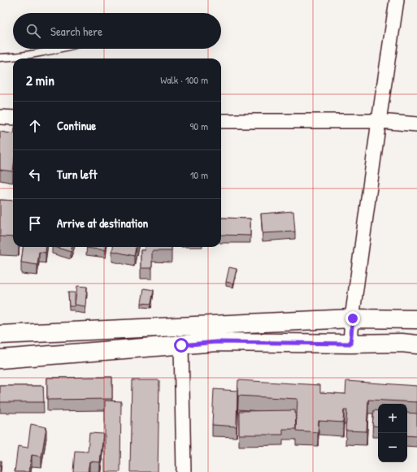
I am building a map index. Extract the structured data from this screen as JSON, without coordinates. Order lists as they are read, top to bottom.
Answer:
{
  "page": {
    "search": "Search here",
    "heading": ["2 min", "Walk · 100 m"],
    "list": [
      ["Continue", "90 m"],
      ["Turn left", "10 m"],
      "Arrive at destination"
    ],
    "map_buttons": ["+", "−"]
  }
}
